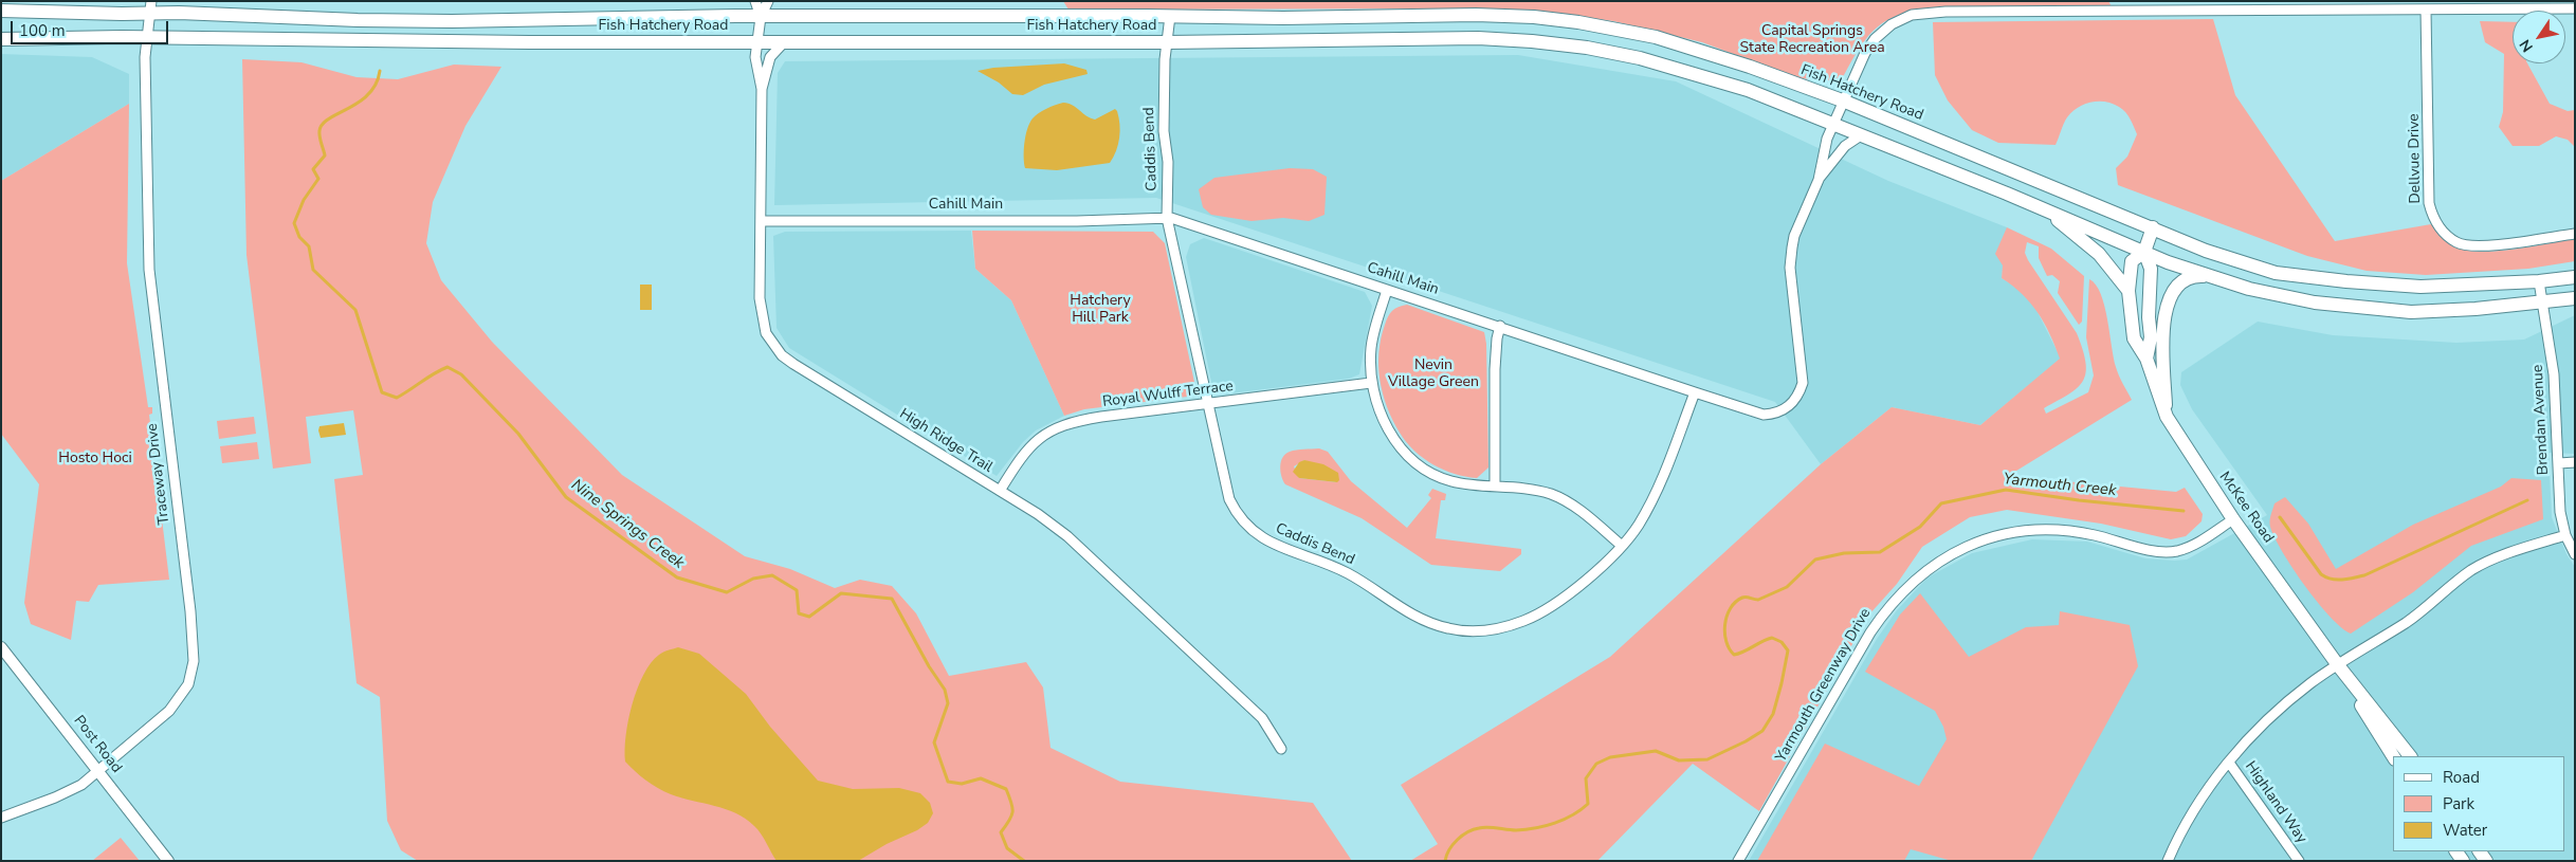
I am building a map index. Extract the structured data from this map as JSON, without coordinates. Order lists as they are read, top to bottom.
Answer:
{
  "streets": {
    "main road": ["Fish Hatchery Road", "McKee Road"],
    "street": [
      "Caddis Bend",
      "Dellvue Drive",
      "Cahill Main",
      "Royal Wulff Terrace",
      "Brendan Avenue",
      "High Ridge Trail",
      "Traceway Drive",
      "Yarmouth Greenway Drive",
      "Post Road",
      "Highland Way"
    ]
  },
  "crossings": [
    ["Fish Hatchery Road", "Caddis Bend"],
    ["Fish Hatchery Road", "Cahill Main"],
    ["Fish Hatchery Road", "Brendan Avenue"],
    ["Fish Hatchery Road", "High Ridge Trail"],
    ["Fish Hatchery Road", "Traceway Drive"],
    ["Fish Hatchery Road", "McKee Road"],
    ["Caddis Bend", "Cahill Main"],
    ["Caddis Bend", "Royal Wulff Terrace"],
    ["Dellvue Drive", "Cahill Main"],
    ["Cahill Main", "High Ridge Trail"],
    ["Royal Wulff Terrace", "High Ridge Trail"],
    ["Traceway Drive", "Post Road"],
    ["McKee Road", "Yarmouth Greenway Drive"]
  ],
  "water": ["Yarmouth Creek", "Nine Springs Creek"],
  "parks": [
    "Capital Springs State Recreation Area",
    "Hatchery Hill Park",
    "Nevin Village Green",
    "Hosto Hoci"
  ],
  "legend": ["Road", "Park", "Water"],
  "scale_bar": "100 m",
  "north": "bottom left"
}
